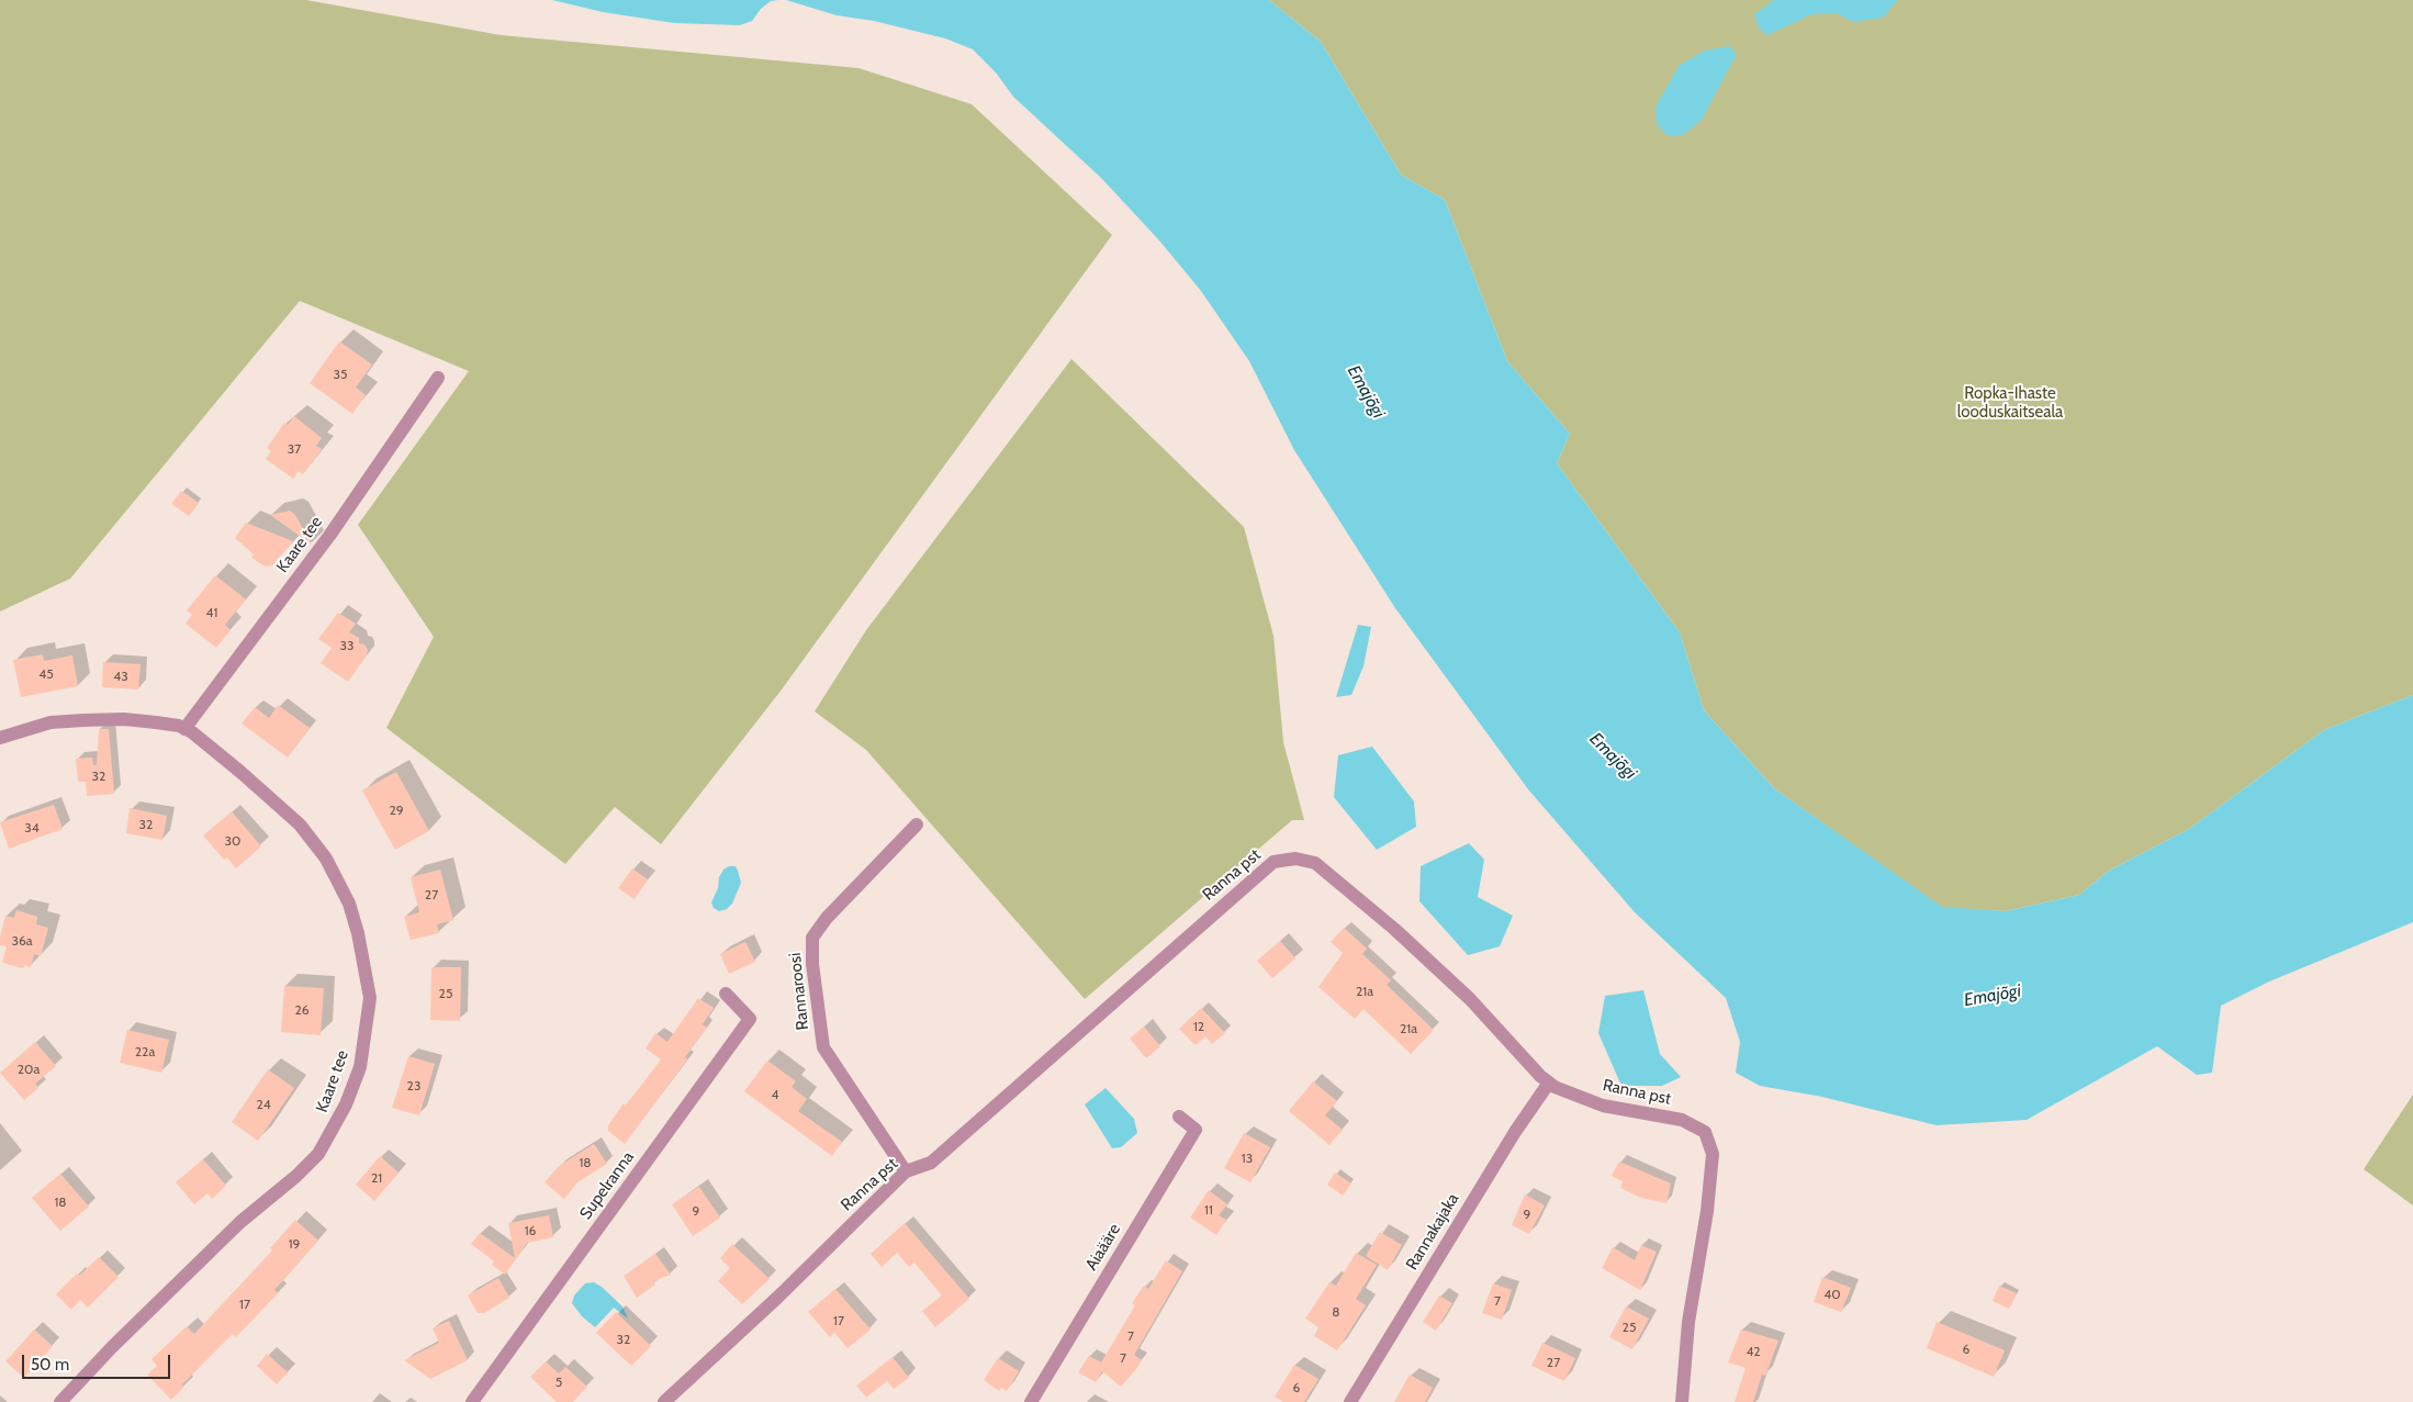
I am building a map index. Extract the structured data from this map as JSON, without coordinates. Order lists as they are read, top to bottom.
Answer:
{
  "streets": {
    "street": [
      "Kaare tee",
      "Ranna pst",
      "Rannaroosi",
      "Supelranna",
      "Rannakajaka",
      "Aiaääre"
    ]
  },
  "crossings": [
    ["Ranna pst", "Rannaroosi"],
    ["Ranna pst", "Rannakajaka"]
  ],
  "water": ["Emajõgi"],
  "parks": ["Ropka-Ihaste looduskaitseala"],
  "house_numbers": [
    "35",
    "37",
    "41",
    "33",
    "45",
    "43",
    "32",
    "29",
    "32",
    "34",
    "30",
    "27",
    "36a",
    "21a",
    "25",
    "26",
    "12",
    "21a",
    "22a",
    "20a",
    "23",
    "4",
    "24",
    "13",
    "18",
    "21",
    "18",
    "11",
    "9",
    "9",
    "16",
    "19",
    "40",
    "7",
    "17",
    "8",
    "17",
    "25",
    "7",
    "32",
    "6",
    "42",
    "7",
    "27",
    "5",
    "6"
  ],
  "scale_bar": "50 m"
}
